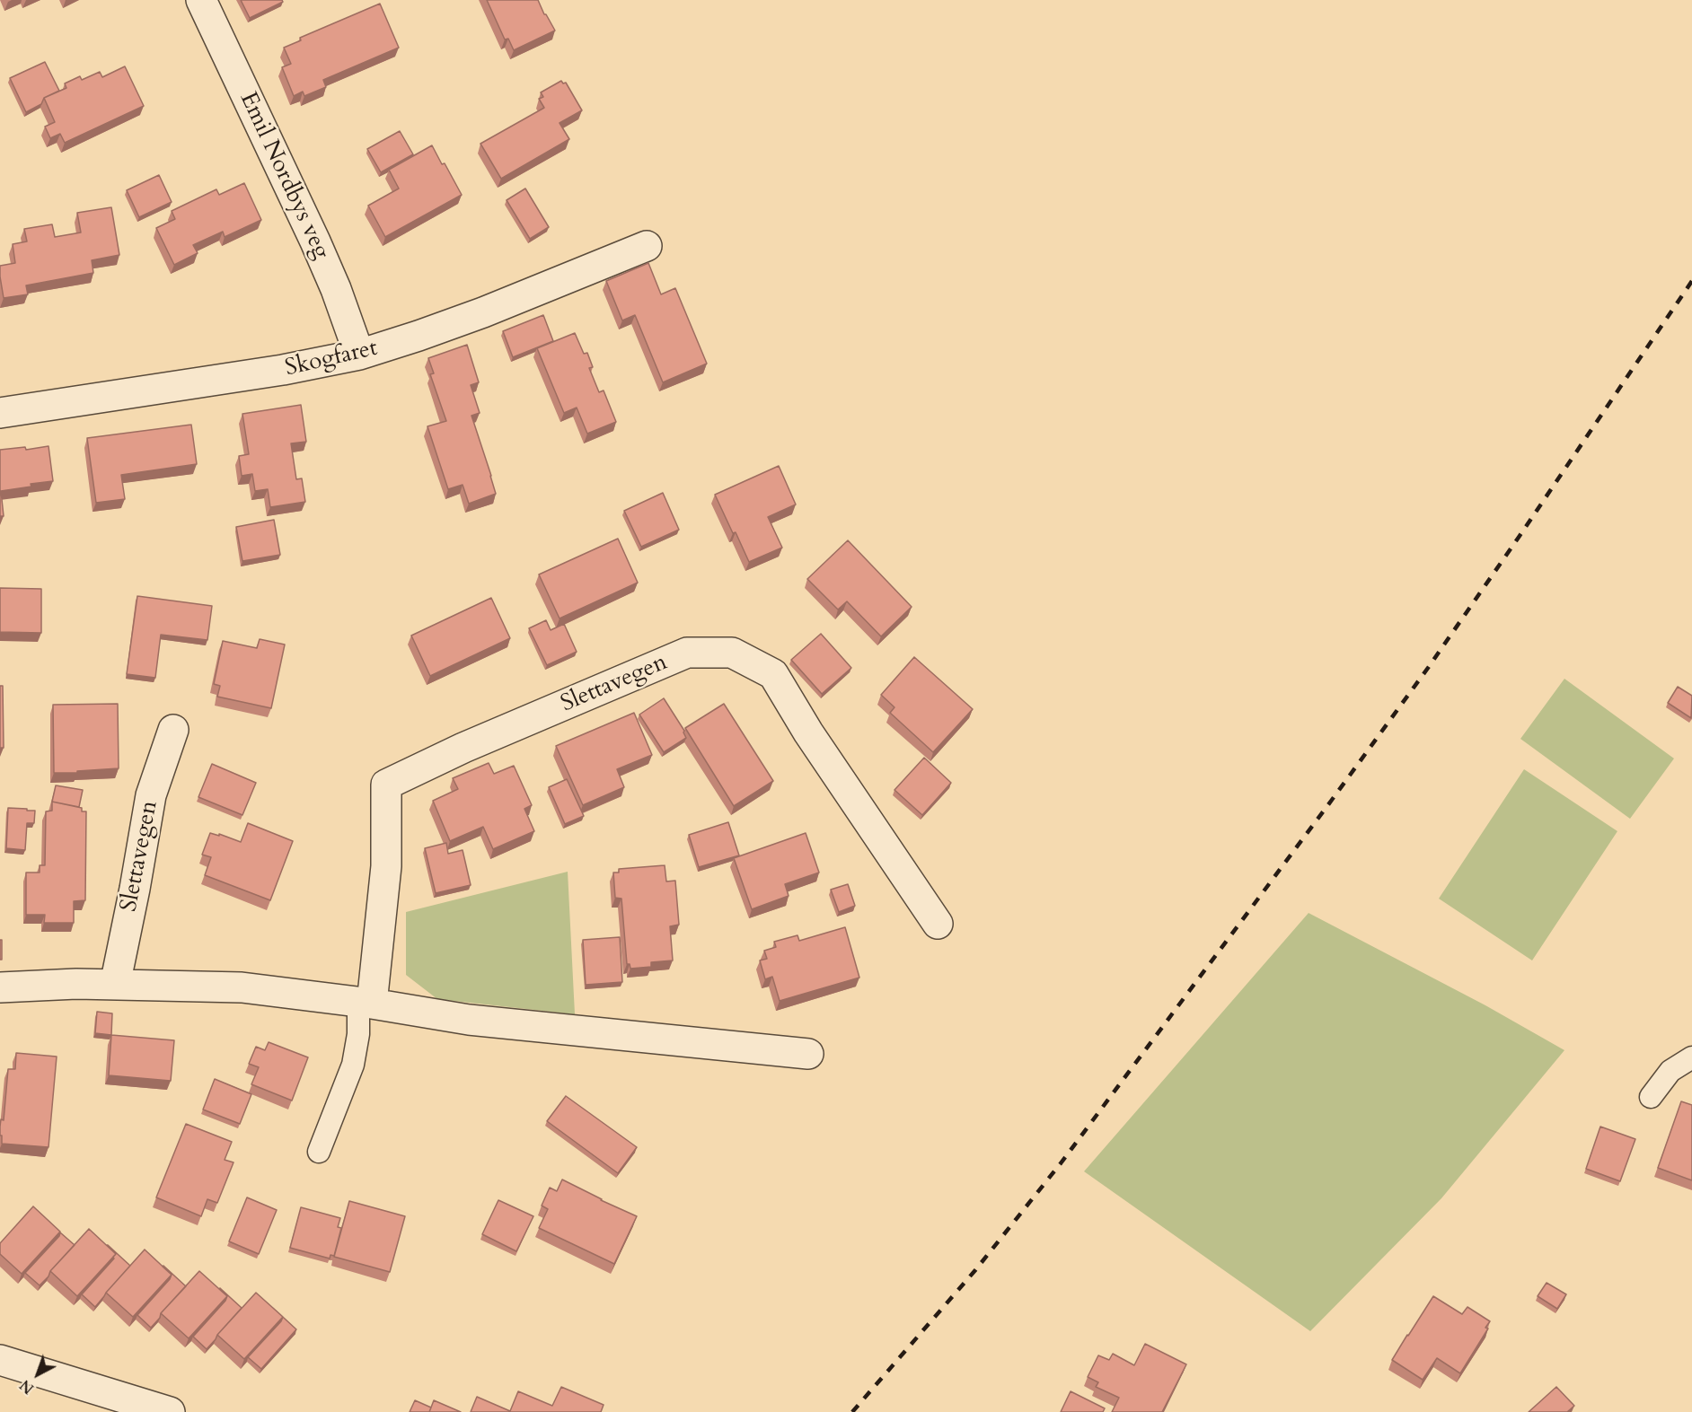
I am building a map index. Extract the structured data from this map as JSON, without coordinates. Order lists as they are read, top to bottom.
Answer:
{
  "streets": {
    "street": ["Emil Nordbys veg", "Skogfaret", "Slettavegen"]
  },
  "crossings": [
    ["Emil Nordbys veg", "Skogfaret"]
  ],
  "north": "bottom left"
}
